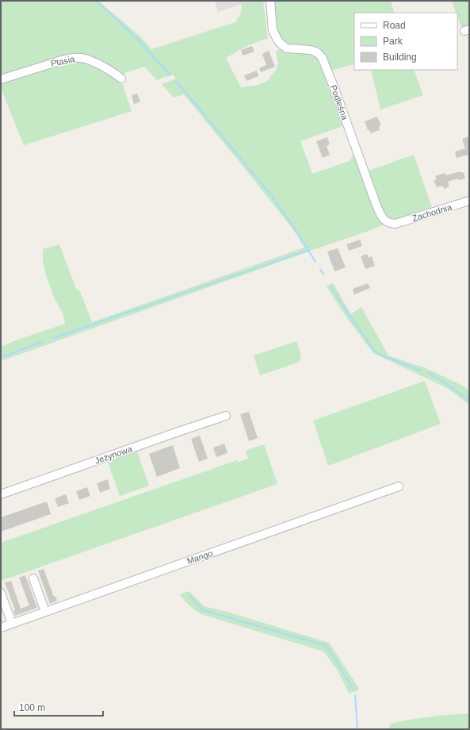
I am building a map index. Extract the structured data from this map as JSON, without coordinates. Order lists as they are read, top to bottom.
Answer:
{
  "streets": {
    "street": [
      "Ptasia",
      "Podleśna",
      "Zachodnia",
      "Jeżynowa",
      "Mango"
    ]
  },
  "crossings": [
    ["Podleśna", "Zachodnia"]
  ],
  "legend": ["Road", "Park", "Building"],
  "scale_bar": "100 m"
}
